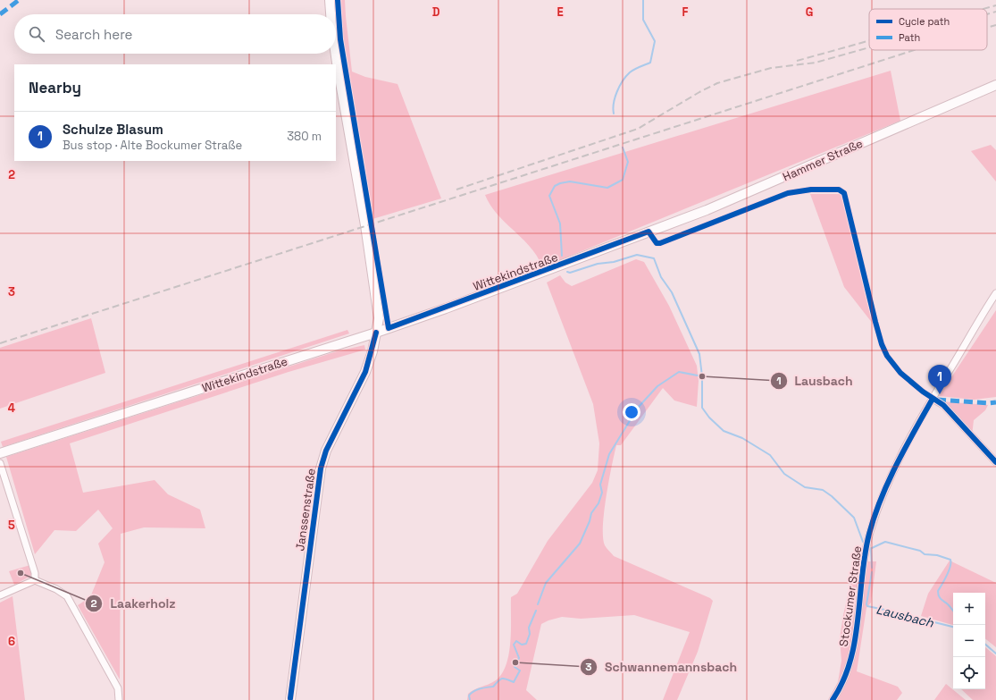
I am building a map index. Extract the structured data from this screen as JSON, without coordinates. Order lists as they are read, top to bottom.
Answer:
{
  "streets": {
    "main road": ["Hammer Straße", "Wittekindstraße", "Janssenstraße"],
    "street": ["Stockumer Straße"]
  },
  "crossings": [
    ["Hammer Straße", "Wittekindstraße"],
    ["Wittekindstraße", "Janssenstraße"]
  ],
  "water": ["Lausbach"],
  "places": ["Lausbach", "Laakerholz", "Schwannemannsbach"],
  "legend": ["Cycle path", "Path"],
  "page": {
    "search": "Search here",
    "heading": "Nearby",
    "list": [
      {
        "mark": "1",
        "name": "Schulze Blasum",
        "note": "Bus stop · Alte Bockumer Straße",
        "value": "380 m"
      }
    ],
    "pins": "1",
    "map_buttons": ["+", "−"]
  },
  "grid": {
    "columns": [
      "D",
      "E",
      "F",
      "G"
    ],
    "rows": [
      "2",
      "3",
      "4",
      "5",
      "6"
    ]
  }
}
